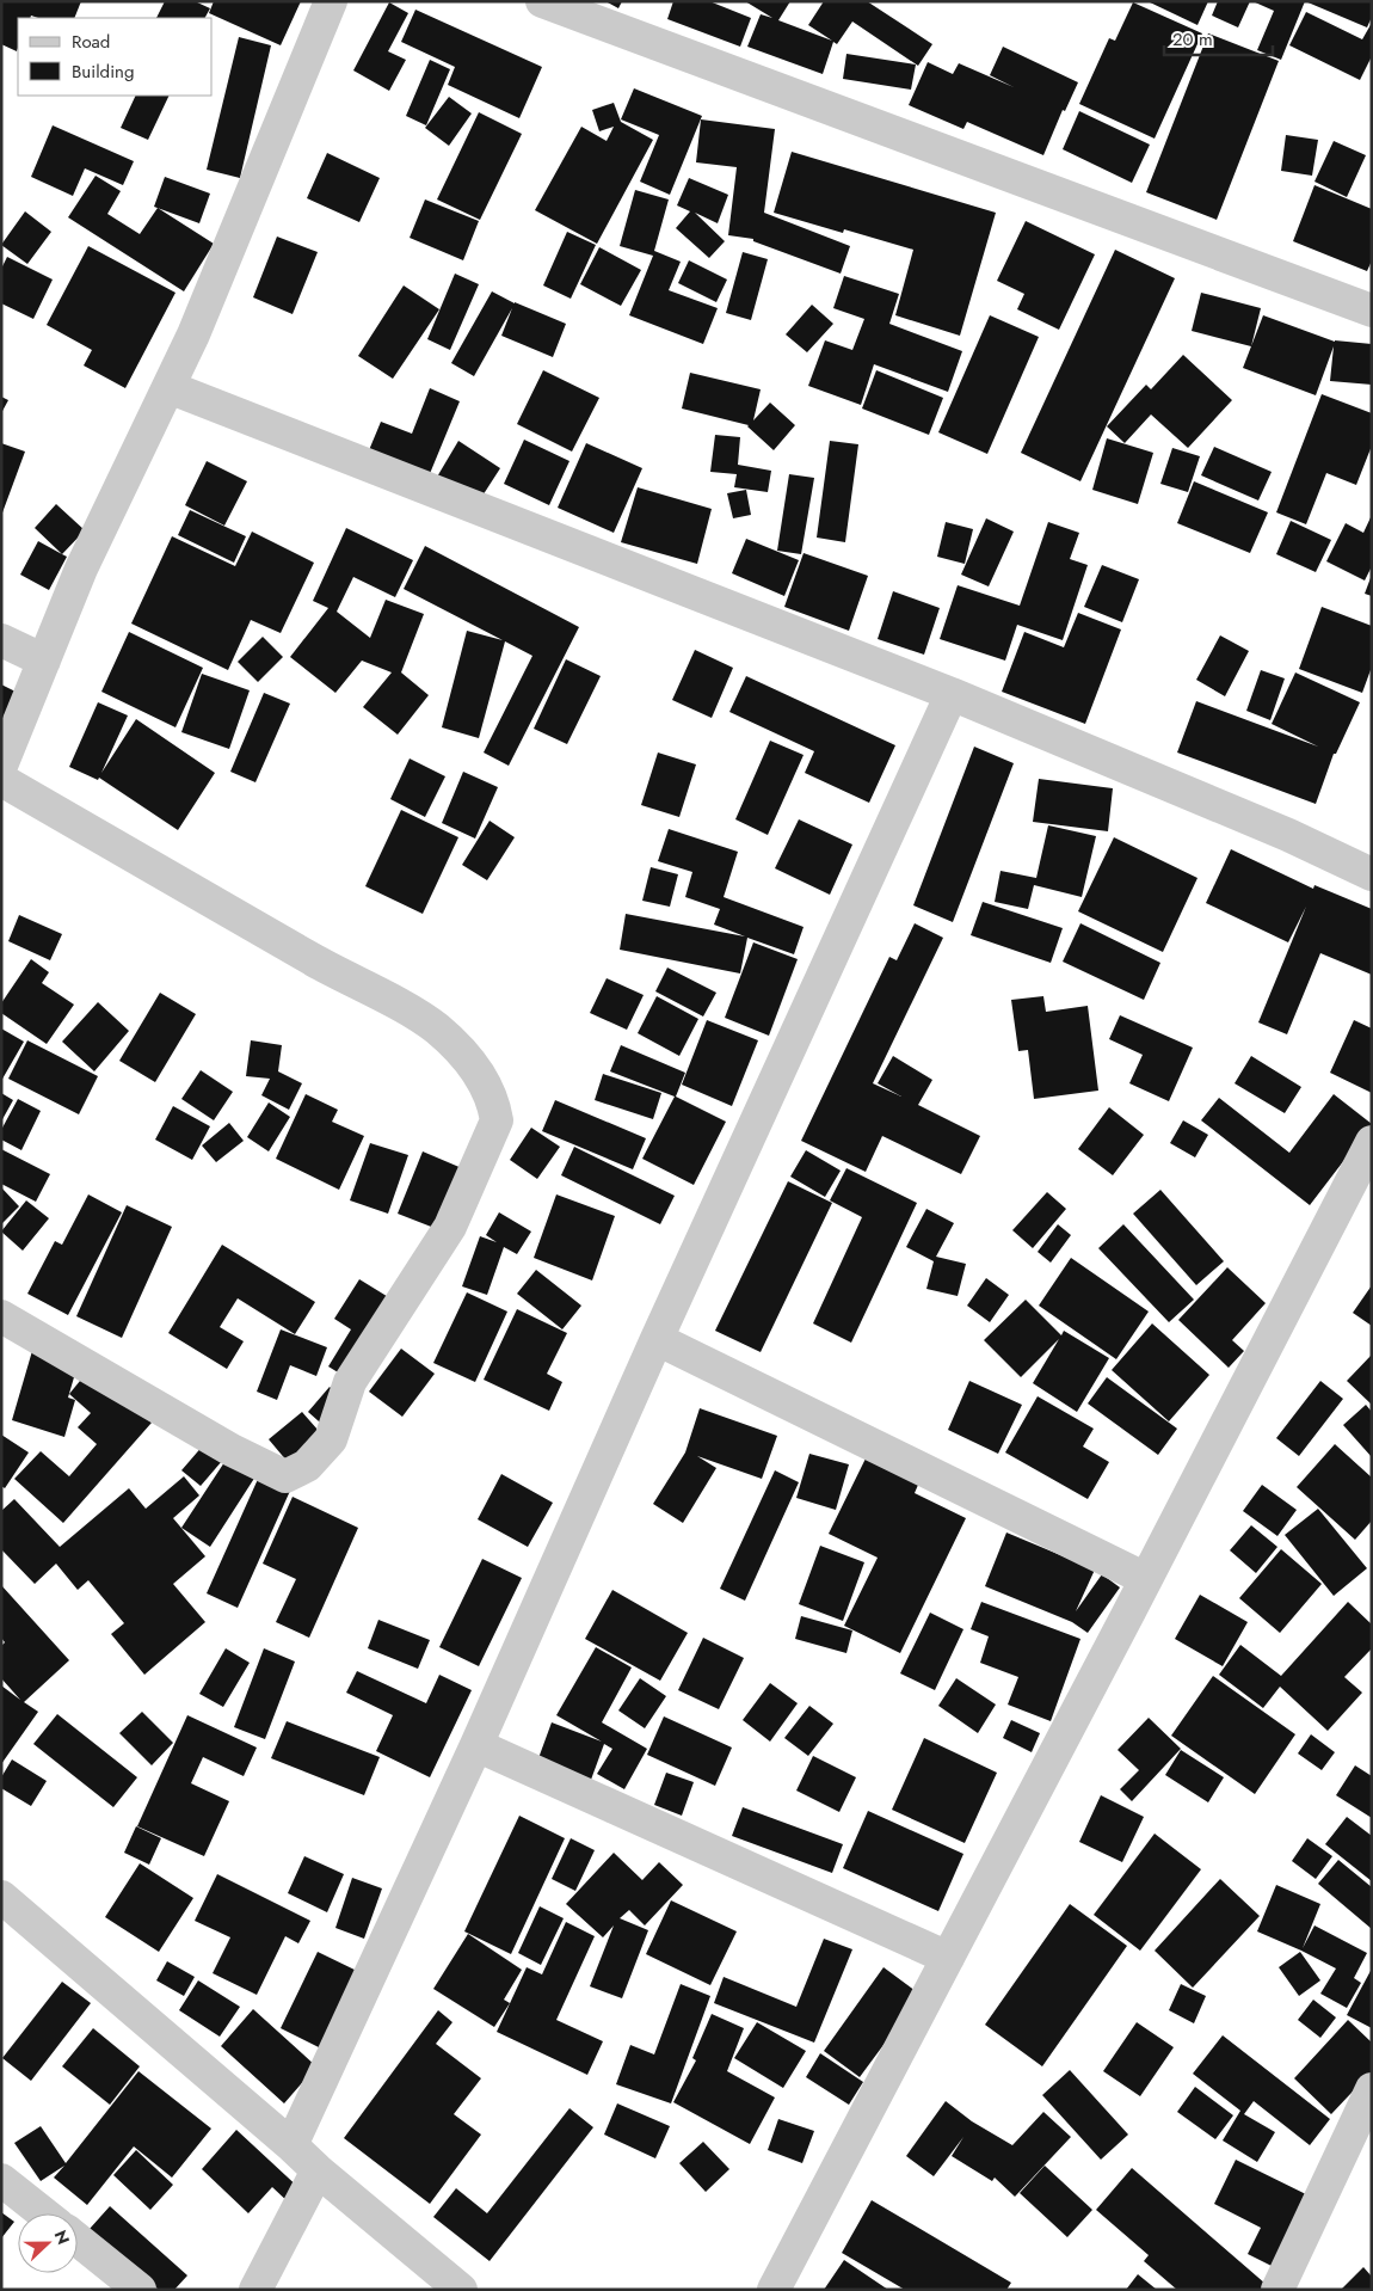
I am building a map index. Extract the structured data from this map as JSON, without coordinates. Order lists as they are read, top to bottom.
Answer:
{
  "legend": ["Road", "Building"],
  "scale_bar": "20 m",
  "north": "right"
}
